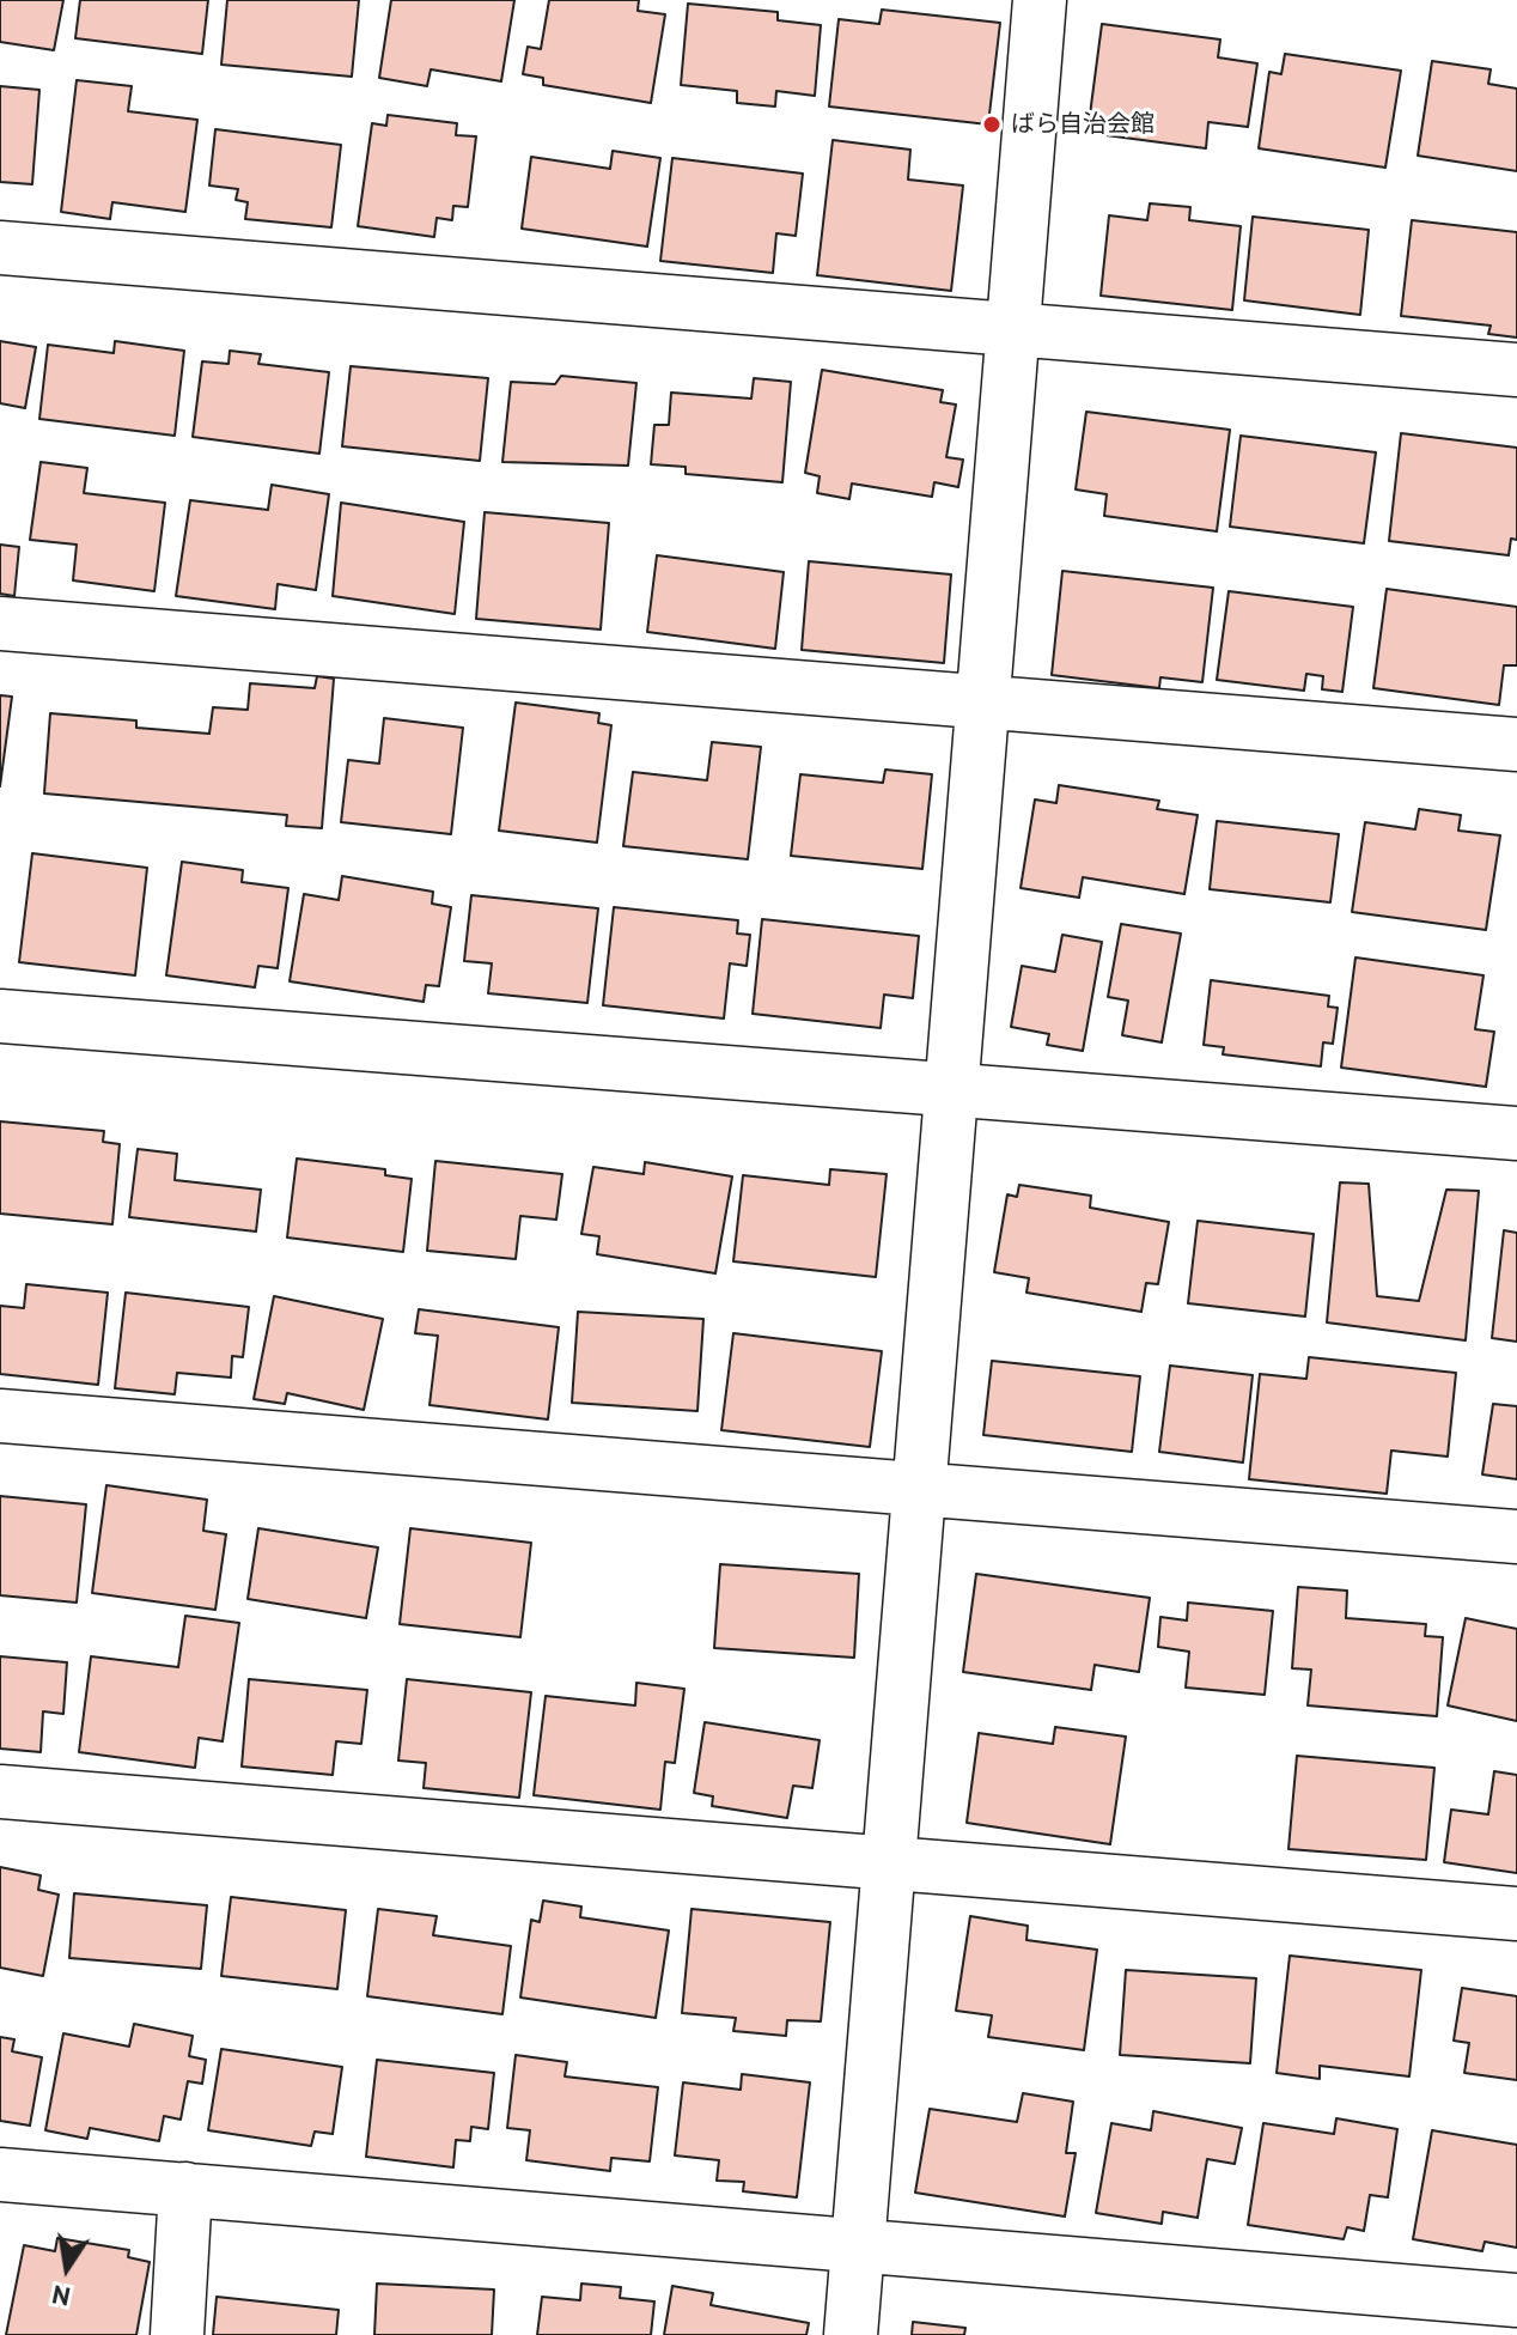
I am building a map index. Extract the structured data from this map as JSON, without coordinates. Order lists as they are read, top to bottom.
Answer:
{
  "places": ["ばら自治会館"],
  "north": "bottom"
}
